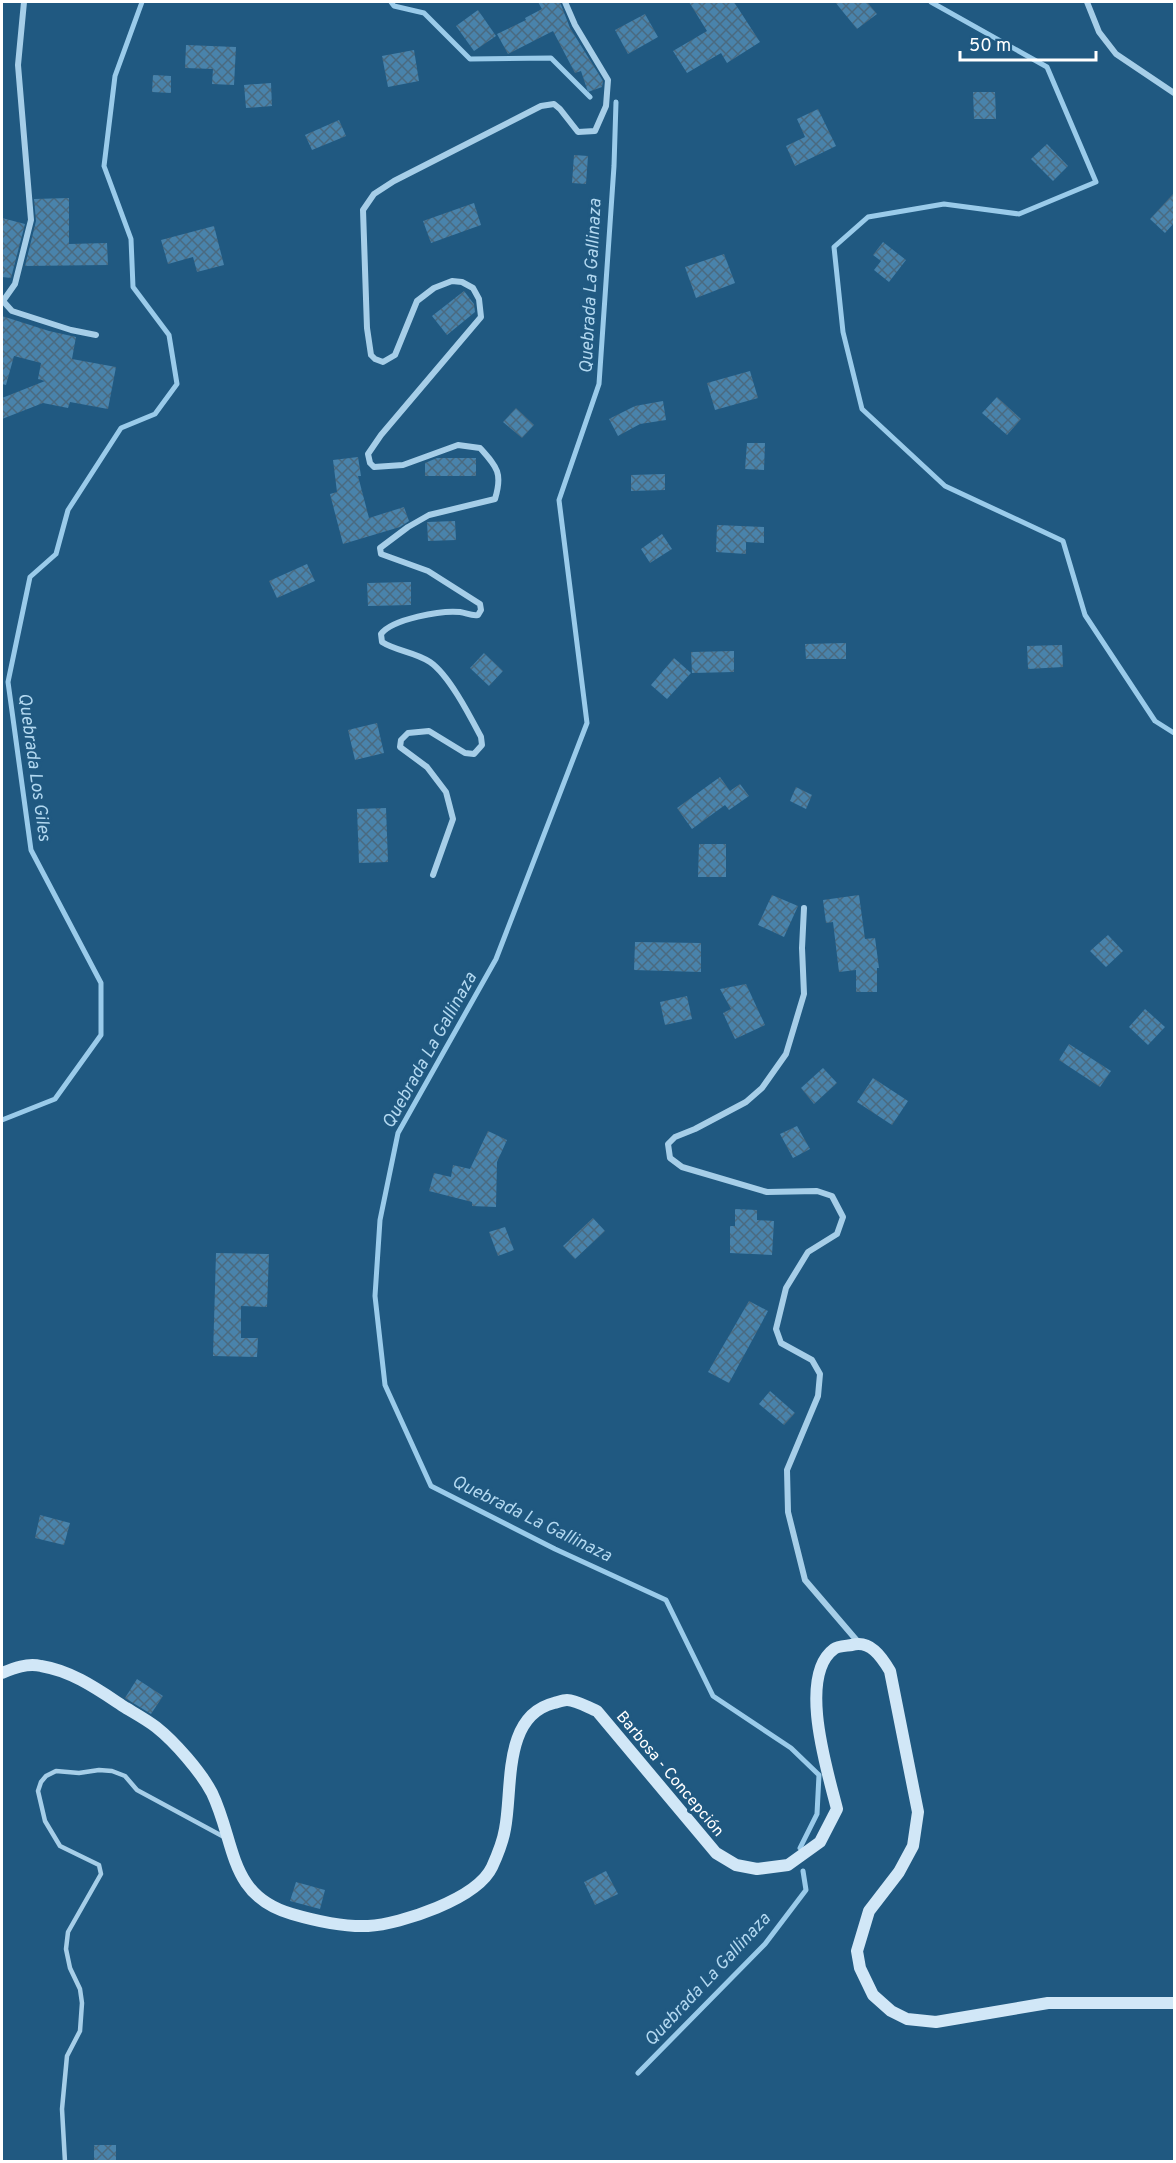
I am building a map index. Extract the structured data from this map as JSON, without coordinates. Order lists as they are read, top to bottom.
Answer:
{
  "streets": {
    "main road": ["Barbosa - Concepción"]
  },
  "water": ["Quebrada La Gallinaza", "Quebrada Los Giles"],
  "scale_bar": "50 m"
}
